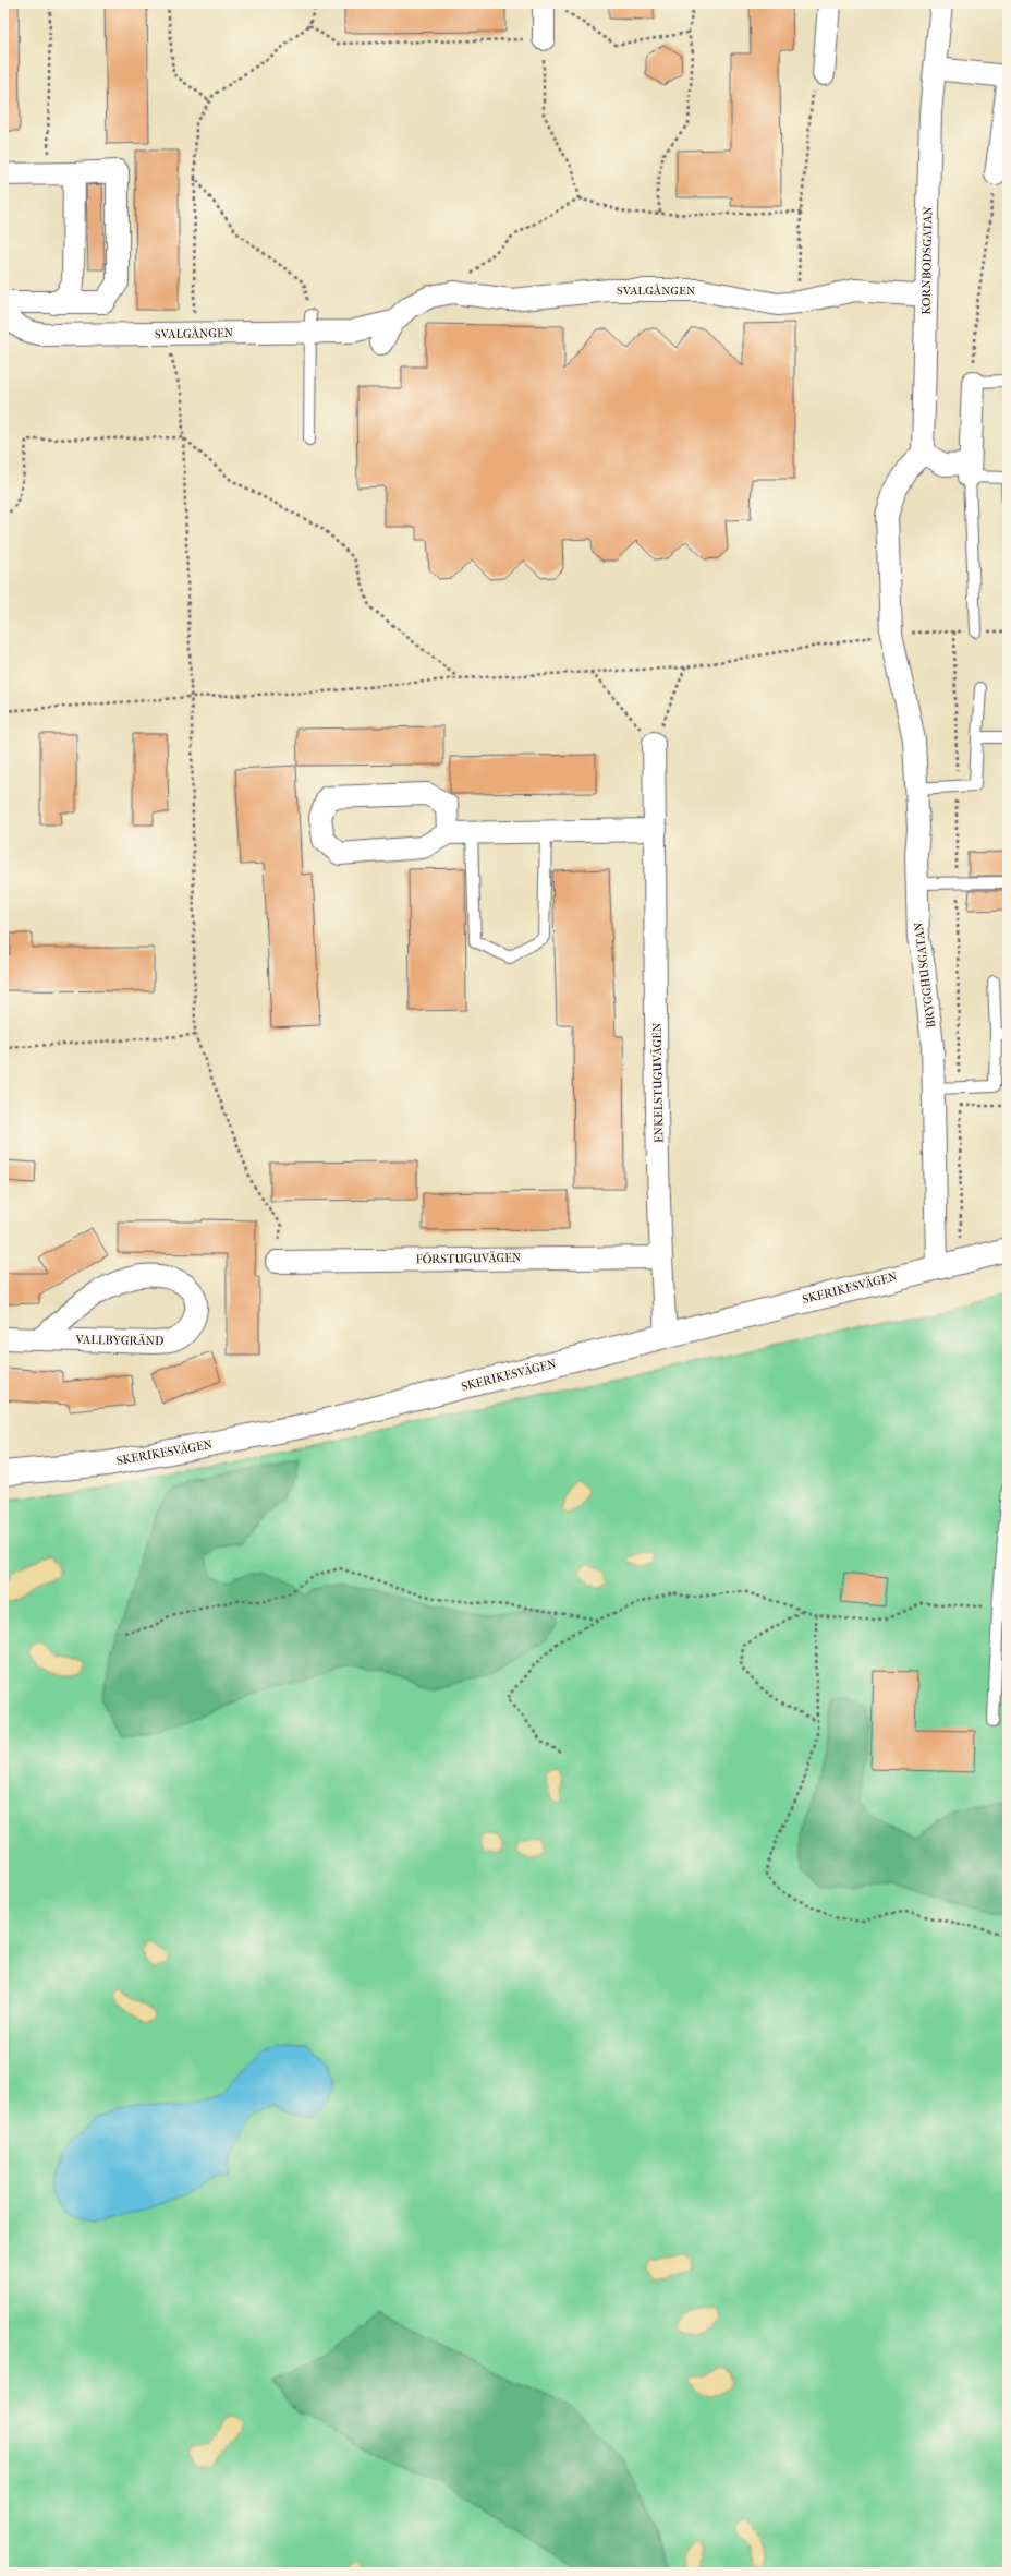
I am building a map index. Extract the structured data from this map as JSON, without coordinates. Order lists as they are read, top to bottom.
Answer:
{
  "streets": {
    "street": [
      "KORNBODSGATAN",
      "SVALGÅNGEN",
      "BRYGGHUSGATAN",
      "ENKELSTUGUVÄGEN",
      "FÖRSTUGUVÄGEN",
      "SKERIKESVÄGEN",
      "VALLBYGRÄND"
    ]
  },
  "crossings": [
    ["KORNBODSGATAN", "SVALGÅNGEN"],
    ["BRYGGHUSGATAN", "SKERIKESVÄGEN"],
    ["ENKELSTUGUVÄGEN", "FÖRSTUGUVÄGEN"],
    ["ENKELSTUGUVÄGEN", "SKERIKESVÄGEN"]
  ]
}
